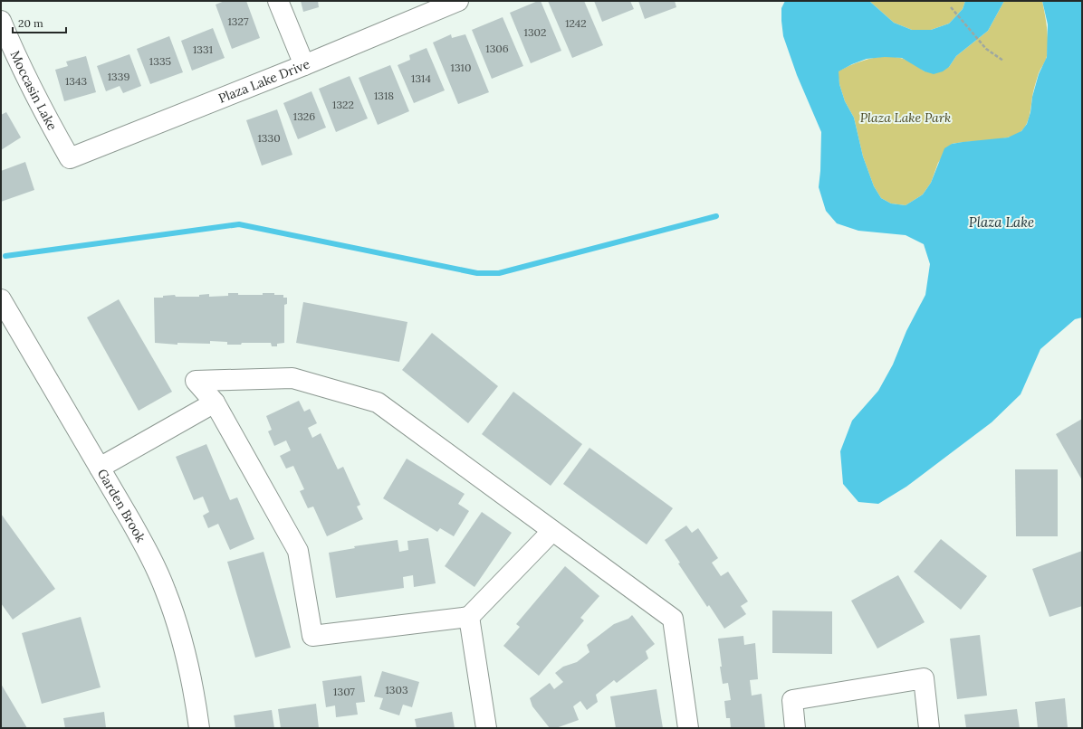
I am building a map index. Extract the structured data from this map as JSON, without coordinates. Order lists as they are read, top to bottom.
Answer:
{
  "streets": {
    "street": ["Plaza Lake Drive", "Moccasin Lake", "Garden Brook"]
  },
  "crossings": [
    ["Plaza Lake Drive", "Moccasin Lake"]
  ],
  "water": ["Plaza Lake"],
  "parks": ["Plaza Lake Park"],
  "house_numbers": [
    "1327",
    "1242",
    "1302",
    "1306",
    "1331",
    "1335",
    "1310",
    "1339",
    "1314",
    "1343",
    "1318",
    "1322",
    "1326",
    "1330",
    "1303",
    "1307"
  ],
  "scale_bar": "20 m"
}
